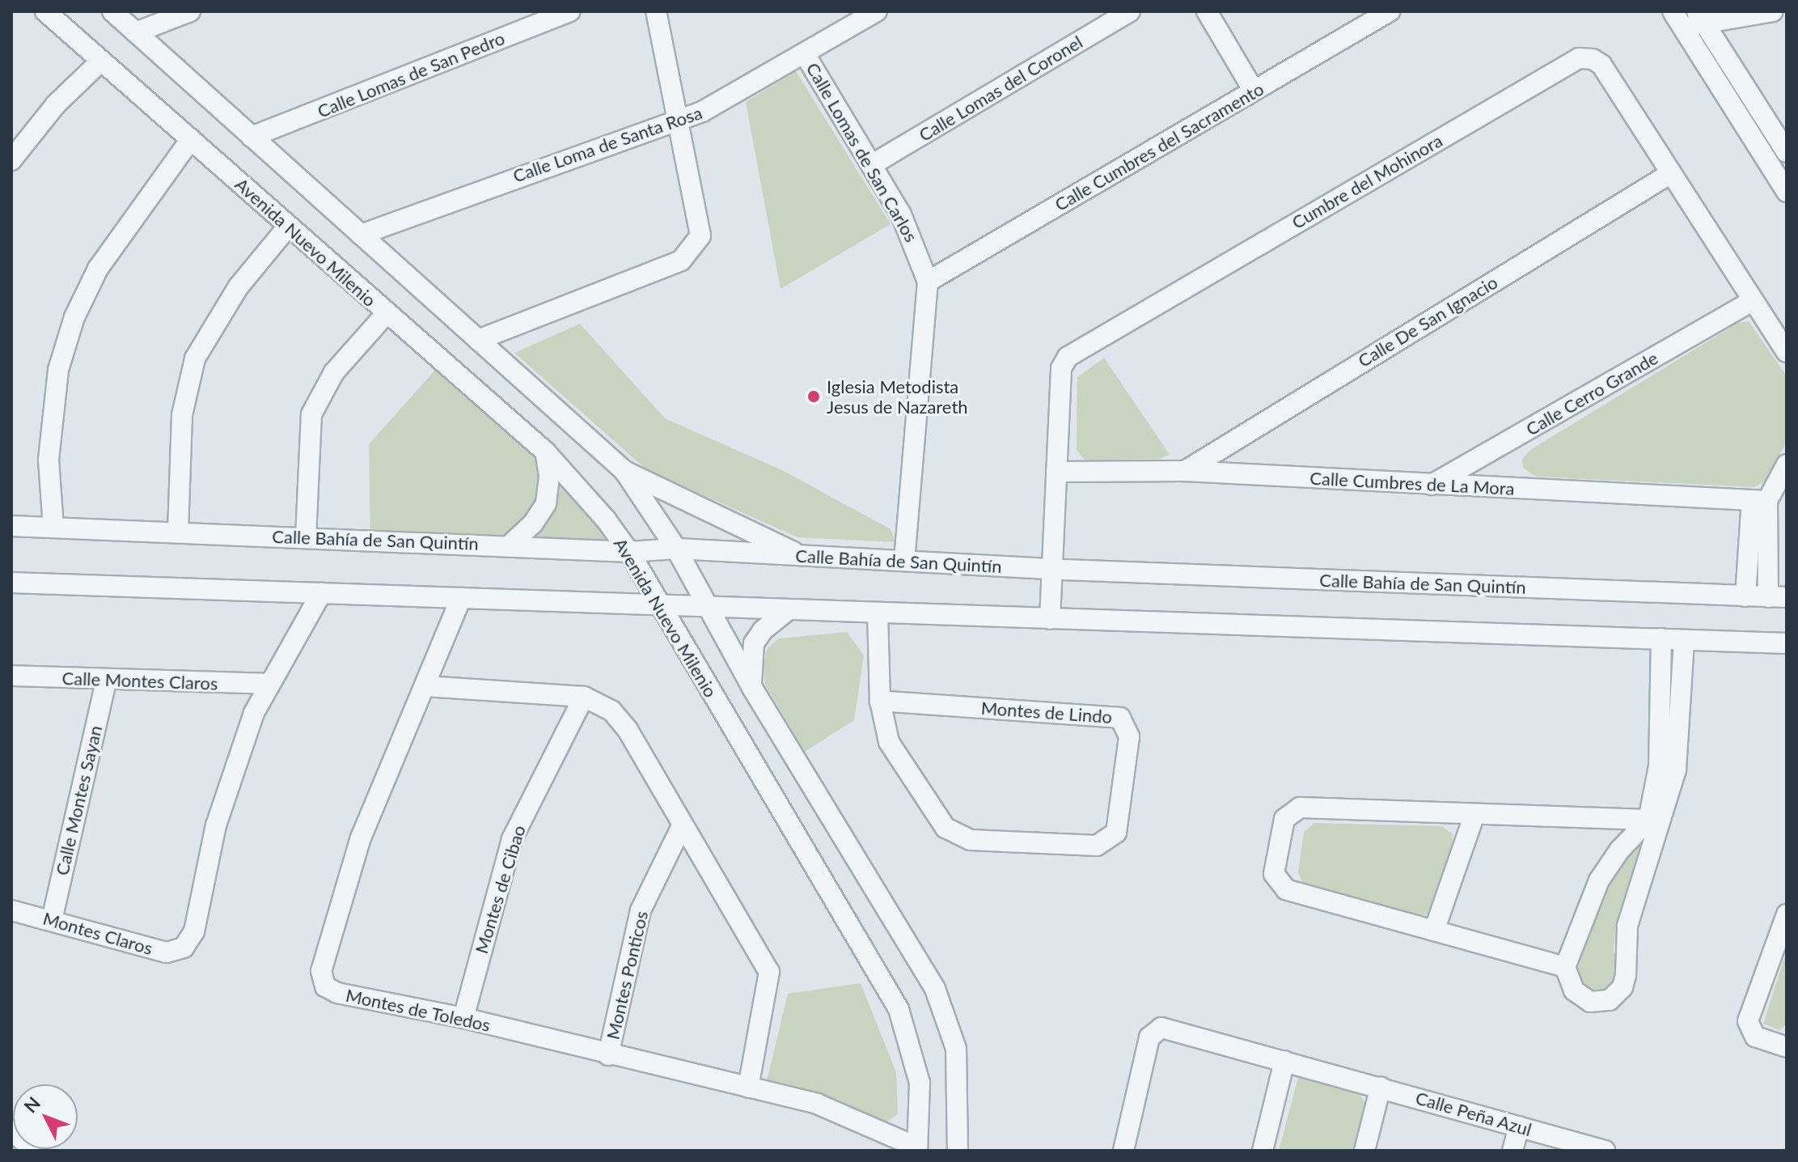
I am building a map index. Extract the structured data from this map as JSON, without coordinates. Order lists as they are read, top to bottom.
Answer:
{
  "streets": {
    "street": [
      "Calle Lomas de San Pedro",
      "Calle Lomas del Coronel",
      "Calle Loma de Santa Rosa",
      "Calle Cumbres del Sacramento",
      "Calle Lomas de San Carlos",
      "Cumbre del Mohinora",
      "Avenida Nuevo Milenio",
      "Calle De San Ignacio",
      "Calle Cerro Grande",
      "Calle Cumbres de La Mora",
      "Calle Bahía de San Quintín",
      "Calle Montes Claros",
      "Montes de Lindo",
      "Calle Montes Sayan",
      "Montes de Cibao",
      "Montes Claros",
      "Montes Ponticos",
      "Montes de Toledos",
      "Calle Peña Azul"
    ]
  },
  "crossings": [
    ["Calle Lomas del Coronel", "Calle Lomas de San Carlos"],
    ["Calle Loma de Santa Rosa", "Calle Lomas de San Carlos"],
    ["Calle Cumbres del Sacramento", "Calle Lomas de San Carlos"],
    ["Calle Lomas de San Carlos", "Calle Bahía de San Quintín"],
    ["Cumbre del Mohinora", "Calle De San Ignacio"],
    ["Cumbre del Mohinora", "Calle Cerro Grande"],
    ["Cumbre del Mohinora", "Calle Cumbres de La Mora"],
    ["Cumbre del Mohinora", "Calle Bahía de San Quintín"],
    ["Avenida Nuevo Milenio", "Calle Bahía de San Quintín"],
    ["Avenida Nuevo Milenio", "Montes de Toledos"],
    ["Calle De San Ignacio", "Calle Cumbres de La Mora"],
    ["Calle Cerro Grande", "Calle Cumbres de La Mora"],
    ["Calle Montes Claros", "Calle Montes Sayan"],
    ["Calle Montes Claros", "Montes Claros"],
    ["Calle Montes Sayan", "Montes Claros"],
    ["Montes de Cibao", "Montes de Toledos"],
    ["Montes Ponticos", "Montes de Toledos"]
  ],
  "places": ["Iglesia Metodista Jesus de Nazareth"],
  "north": "top left"
}
